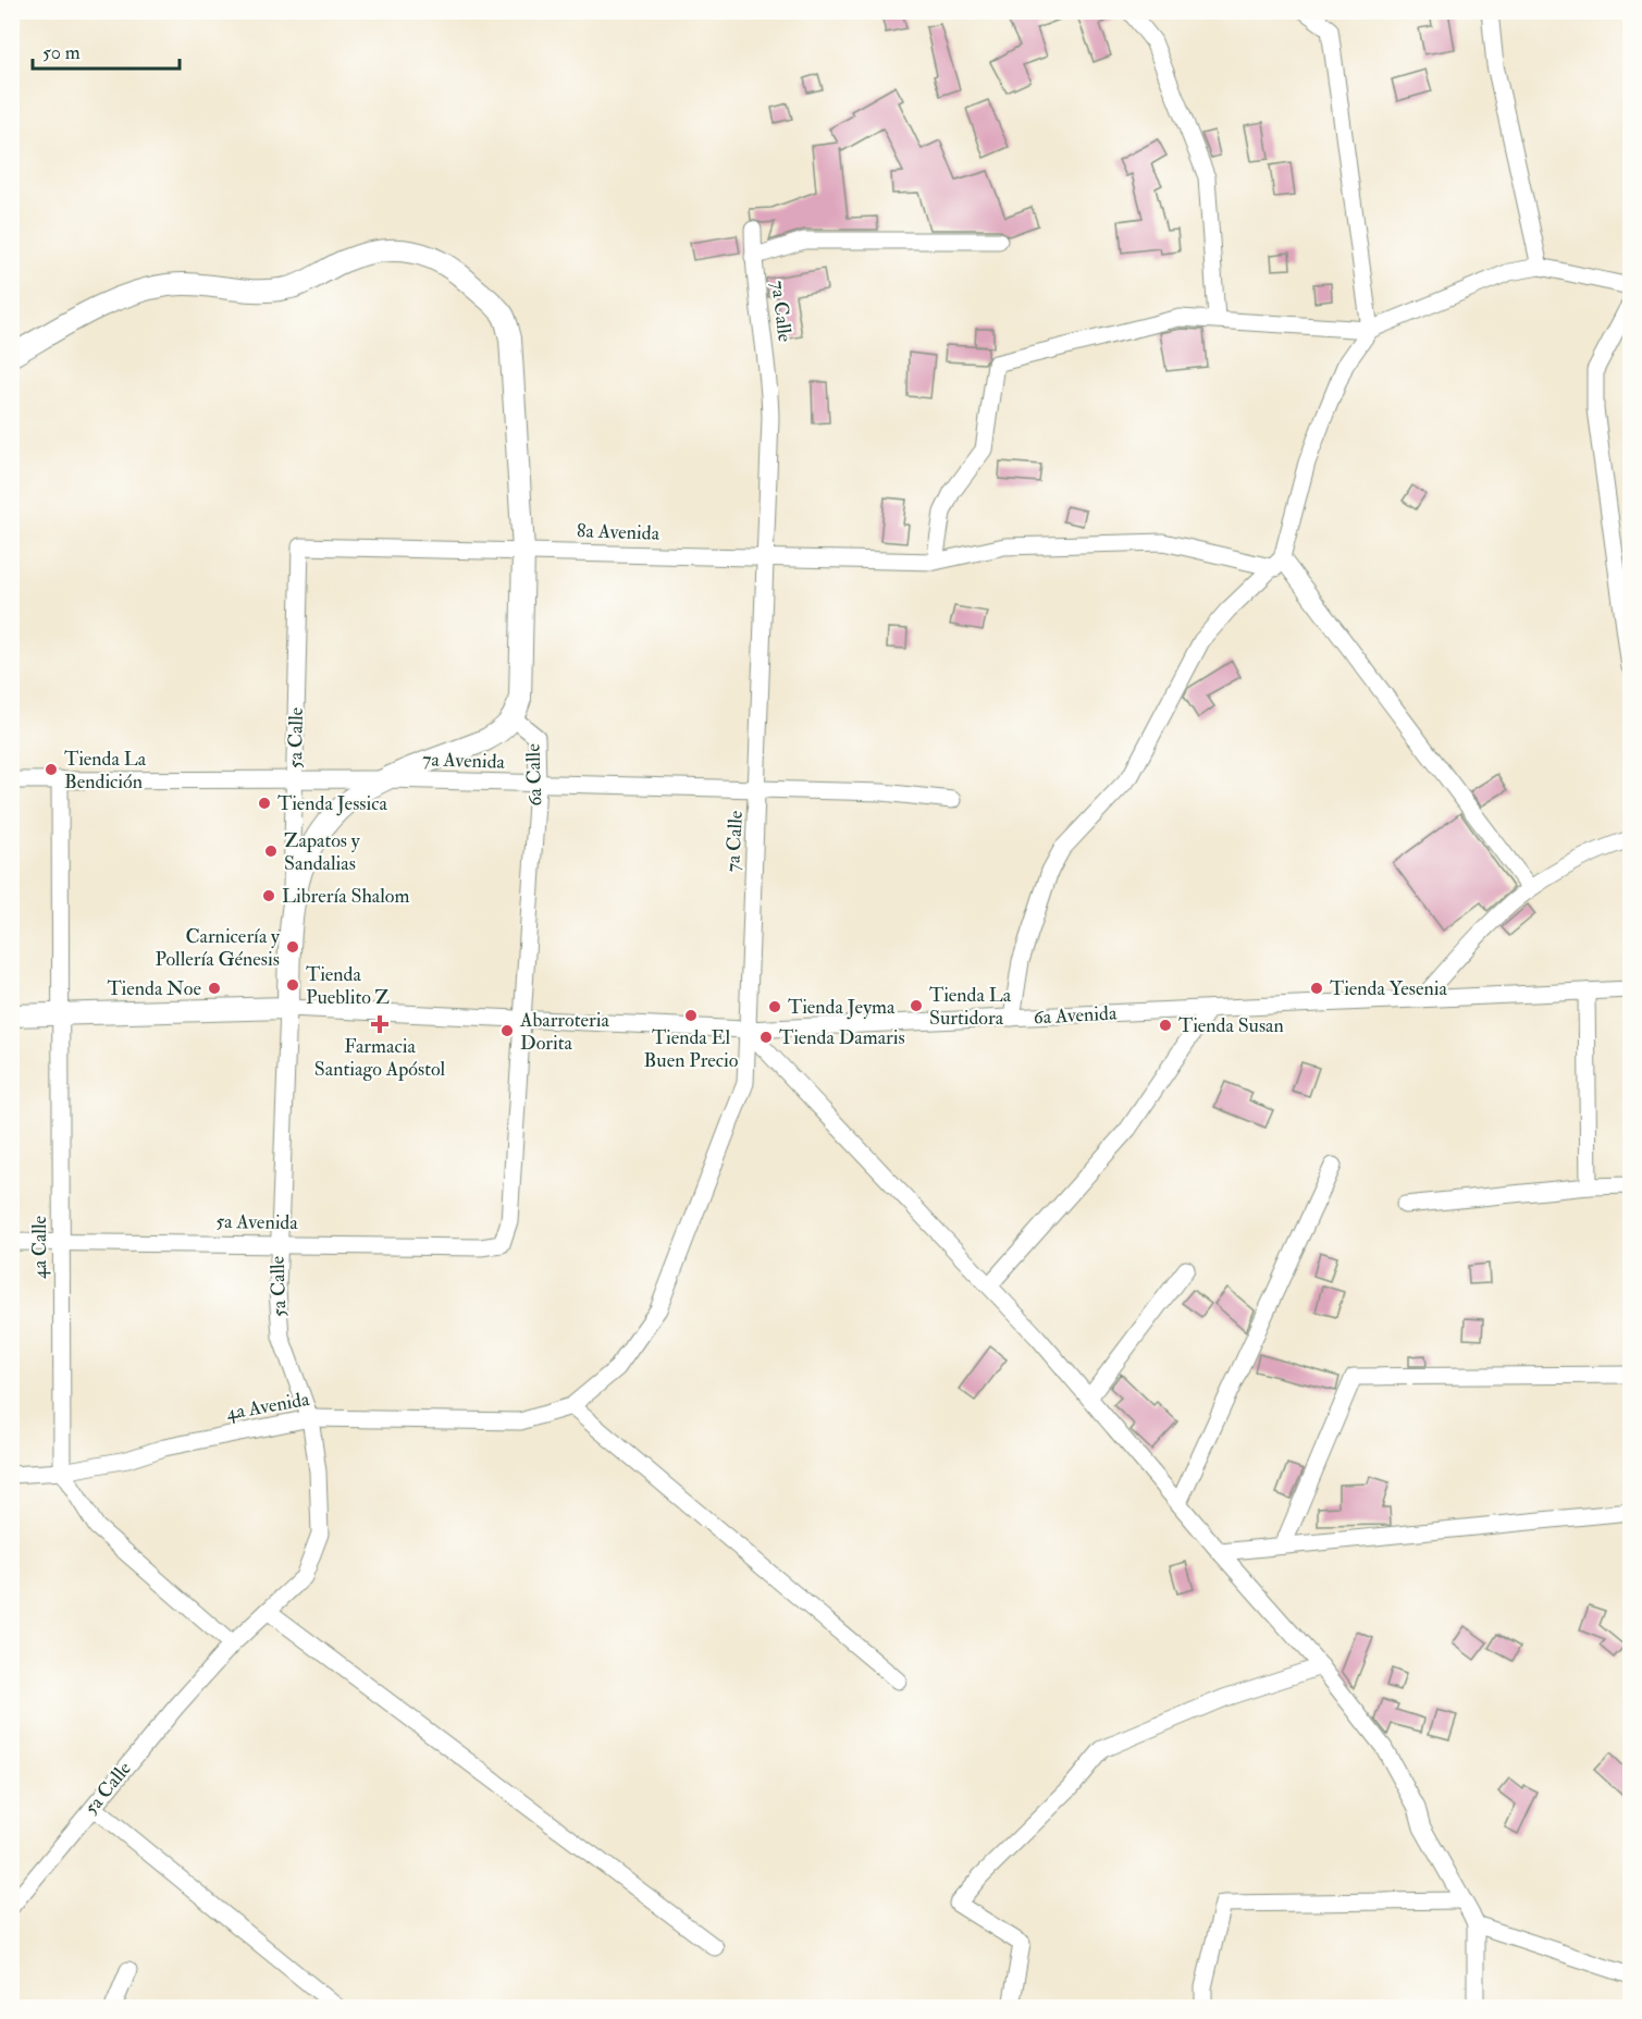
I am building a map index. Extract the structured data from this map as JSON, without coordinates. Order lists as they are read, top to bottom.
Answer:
{
  "streets": {
    "street": [
      "7a Calle",
      "8a Avenida",
      "5a Calle",
      "7a Avenida",
      "6a Calle",
      "6a Avenida",
      "5a Avenida",
      "4a Calle",
      "4a Avenida"
    ]
  },
  "crossings": [
    ["7a Calle", "8a Avenida"],
    ["7a Calle", "7a Avenida"],
    ["7a Calle", "6a Avenida"],
    ["7a Calle", "4a Avenida"],
    ["8a Avenida", "5a Calle"],
    ["8a Avenida", "6a Calle"],
    ["5a Calle", "7a Avenida"],
    ["5a Calle", "6a Avenida"],
    ["5a Calle", "5a Avenida"],
    ["5a Calle", "4a Avenida"],
    ["7a Avenida", "6a Calle"],
    ["7a Avenida", "4a Calle"],
    ["6a Calle", "6a Avenida"],
    ["6a Calle", "5a Avenida"],
    ["6a Avenida", "4a Calle"],
    ["5a Avenida", "4a Calle"],
    ["4a Calle", "4a Avenida"]
  ],
  "places": {
    "other": [
      "Tienda La Bendición",
      "Tienda Jessica",
      "Zapatos y Sandalias",
      "Librería Shalom",
      "Carnicería y Pollería Génesis",
      "Tienda Pueblito Z",
      "Tienda Noe",
      "Tienda Yesenia",
      "Tienda La Surtidora",
      "Tienda Jeyma",
      "Tienda El Buen Precio",
      "Tienda Susan",
      "Abarroteria Dorita",
      "Tienda Damaris"
    ],
    "health": ["Farmacia Santiago Apóstol"]
  },
  "scale_bar": "50 m"
}
